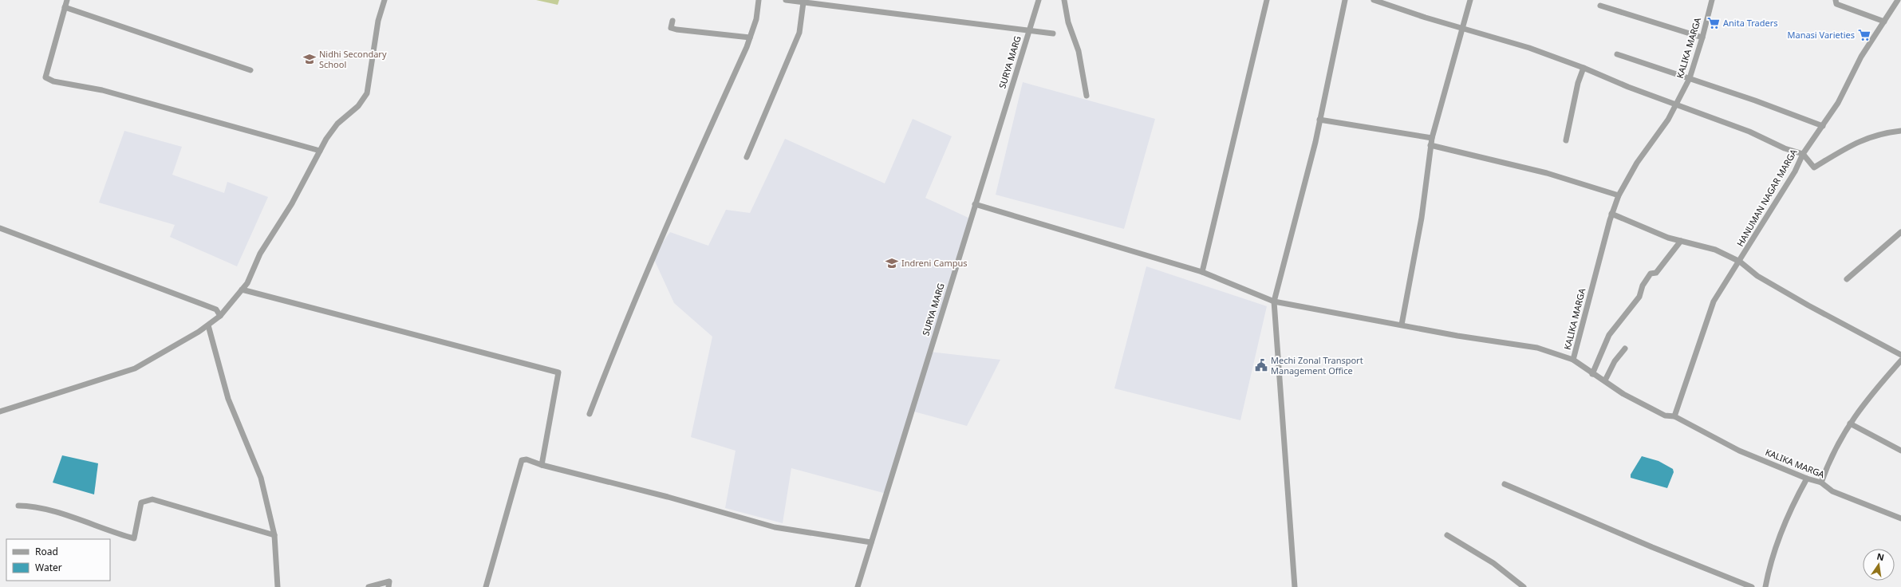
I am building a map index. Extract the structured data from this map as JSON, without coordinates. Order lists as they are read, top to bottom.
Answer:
{
  "streets": {
    "street": ["KALIKA MARGA", "SURYA MARG", "HANUMAN NAGAR MARGA"]
  },
  "crossings": [
    ["KALIKA MARGA", "HANUMAN NAGAR MARGA"]
  ],
  "places": {
    "supermarket": ["Anita Traders", "Manasi Varieties"],
    "school or university": ["Nidhi Secondary School", "Indreni Campus"],
    "public building": ["Mechi Zonal Transport Management Office"]
  },
  "legend": ["Road", "Water"],
  "north": "top"
}
